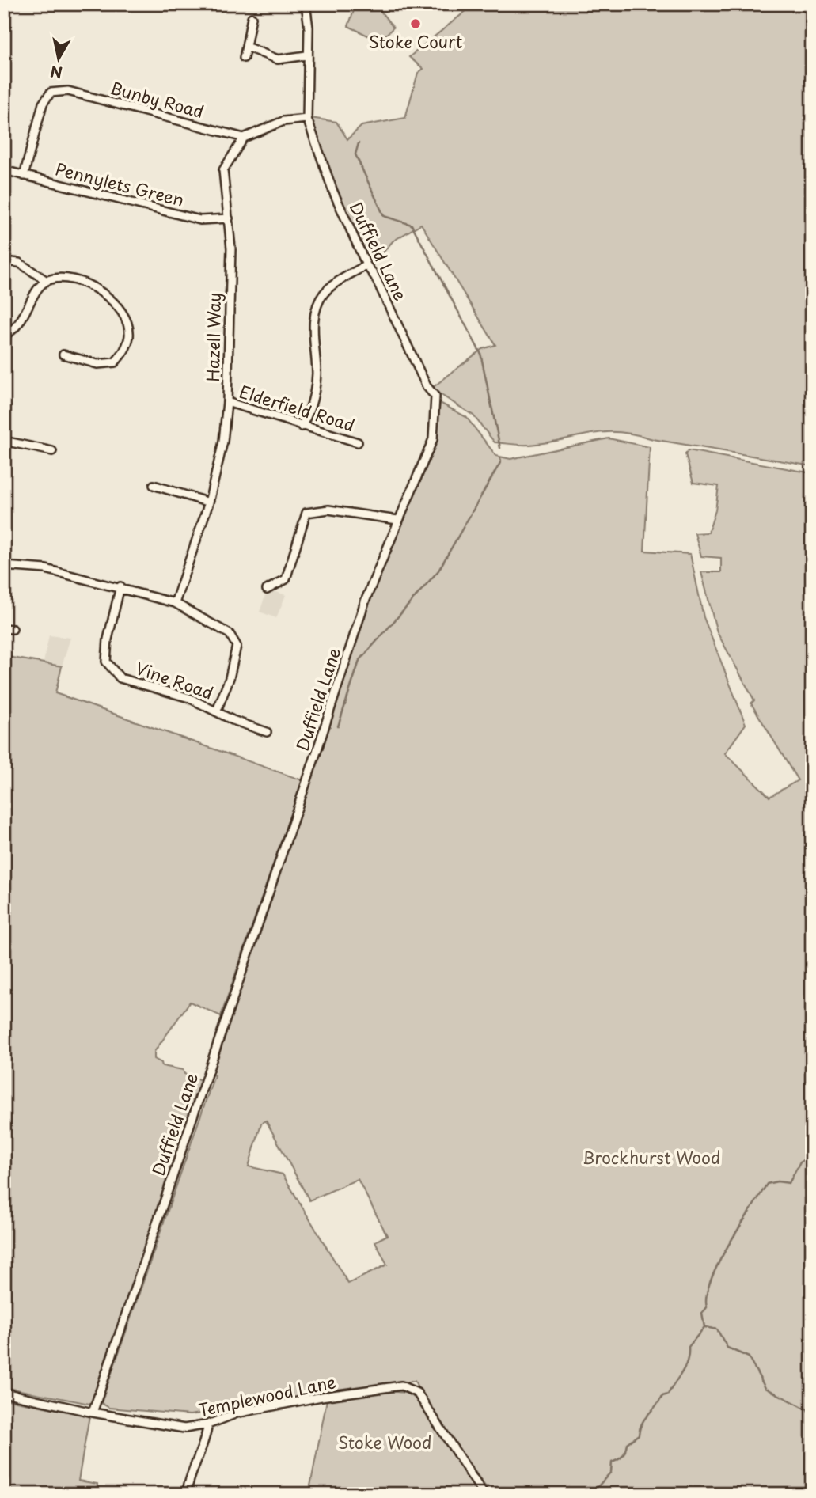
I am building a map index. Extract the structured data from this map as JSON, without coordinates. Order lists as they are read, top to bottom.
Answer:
{
  "streets": {
    "street": [
      "Bunby Road",
      "Pennylets Green",
      "Duffield Lane",
      "Hazell Way",
      "Elderfield Road",
      "Vine Road",
      "Templewood Lane"
    ]
  },
  "crossings": [
    ["Bunby Road", "Pennylets Green"],
    ["Bunby Road", "Hazell Way"],
    ["Pennylets Green", "Hazell Way"],
    ["Duffield Lane", "Templewood Lane"],
    ["Hazell Way", "Elderfield Road"],
    ["Hazell Way", "Vine Road"]
  ],
  "parks": ["Brockhurst Wood", "Stoke Wood"],
  "places": ["Stoke Court"],
  "north": "bottom"
}
